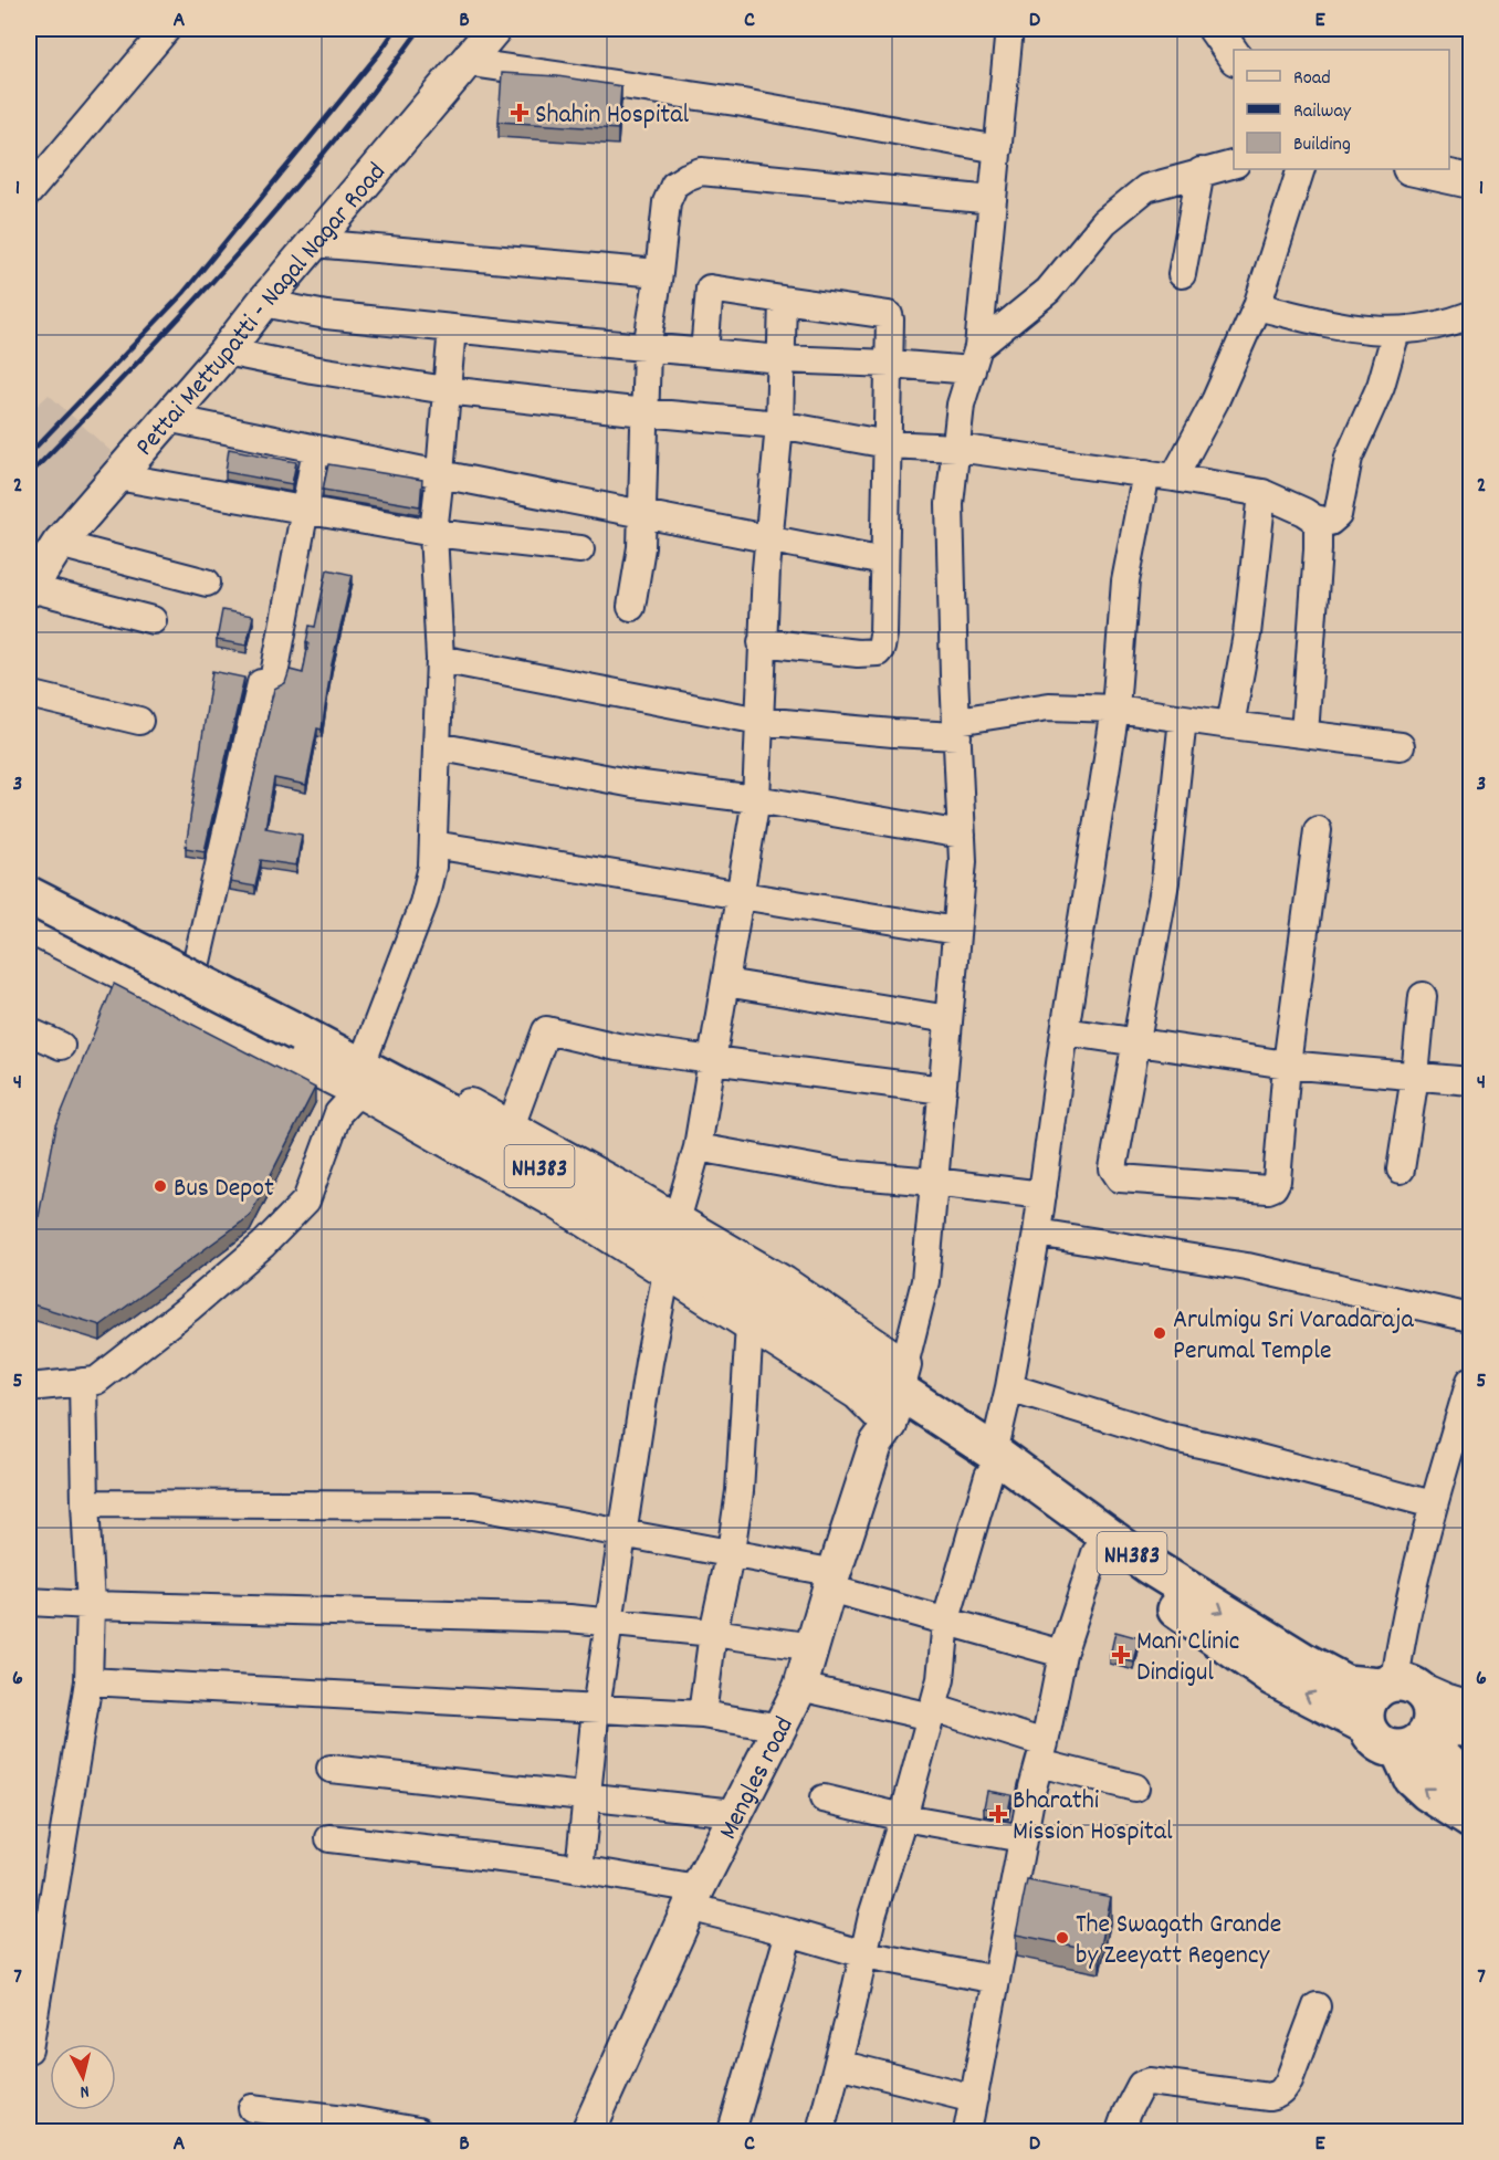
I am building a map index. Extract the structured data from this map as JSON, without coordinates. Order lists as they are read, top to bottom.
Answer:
{
  "streets": {
    "highway": ["NH383"],
    "main road": ["Pettai Mettupatti - Nagal Nagar Road", "Mengles road"]
  },
  "crossings": [
    ["NH383", "Mengles road"]
  ],
  "places": {
    "health": ["Shahin Hospital", "Mani Clinic Dindigul", "Bharathi Mission Hospital"],
    "other": ["Bus Depot", "Arulmigu Sri Varadaraja Perumal Temple", "The Swagath Grande by Zeeyatt Regency"]
  },
  "legend": ["Road", "Railway", "Building"],
  "north": "bottom",
  "grid": {
    "columns": [
      "A",
      "B",
      "C",
      "D",
      "E"
    ],
    "rows": [
      "1",
      "2",
      "3",
      "4",
      "5",
      "6",
      "7"
    ]
  }
}
